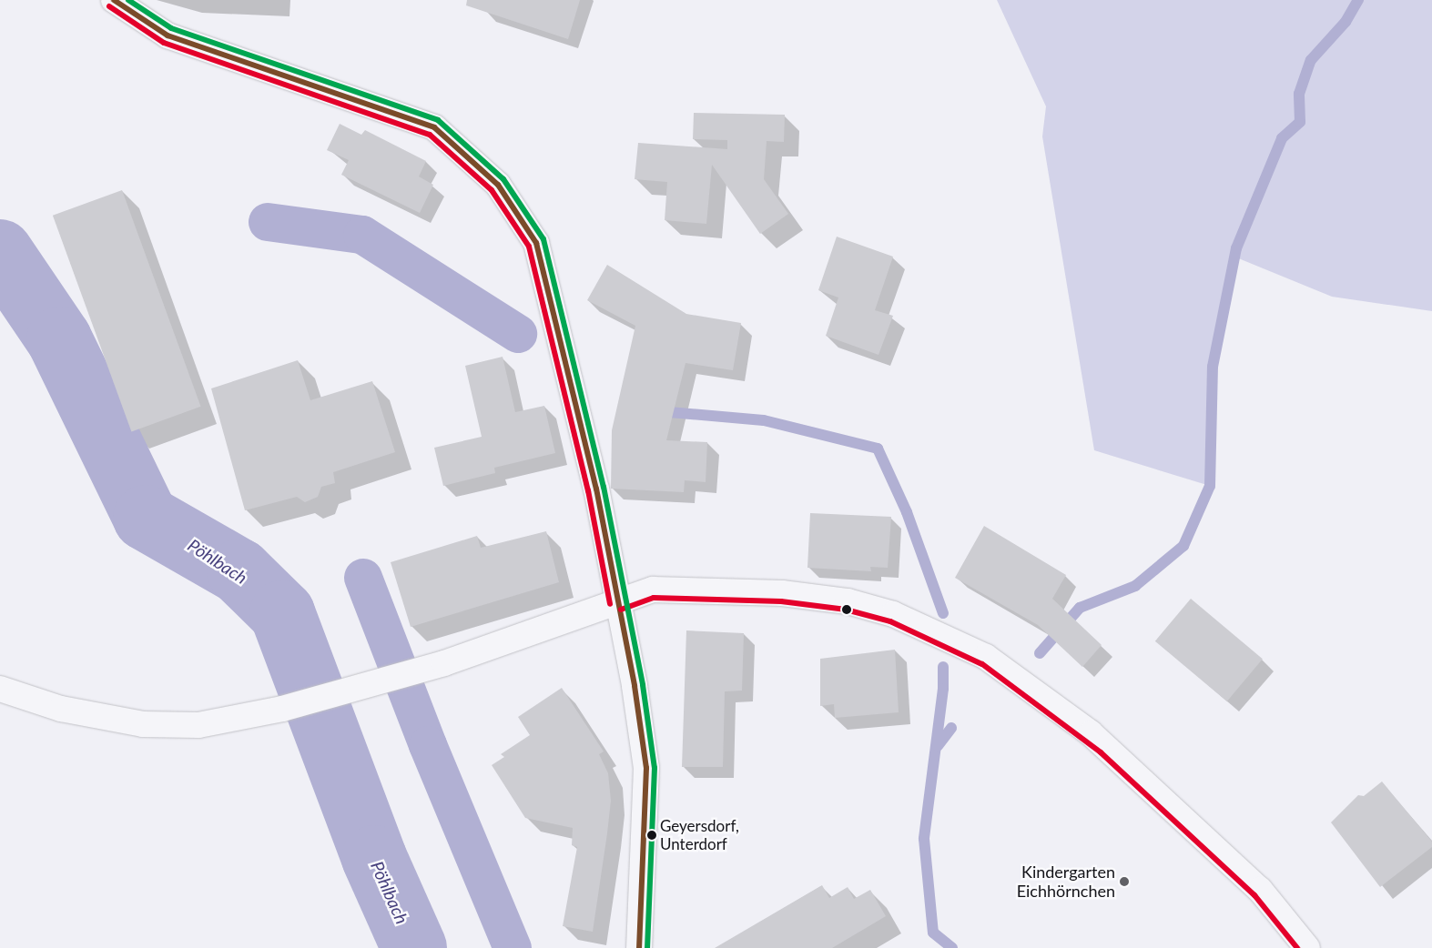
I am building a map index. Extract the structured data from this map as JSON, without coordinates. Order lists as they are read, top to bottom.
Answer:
{
  "water": ["Pöhlbach"],
  "places": ["Geyersdorf, Unterdorf", "Kindergarten Eichhörnchen"]
}
